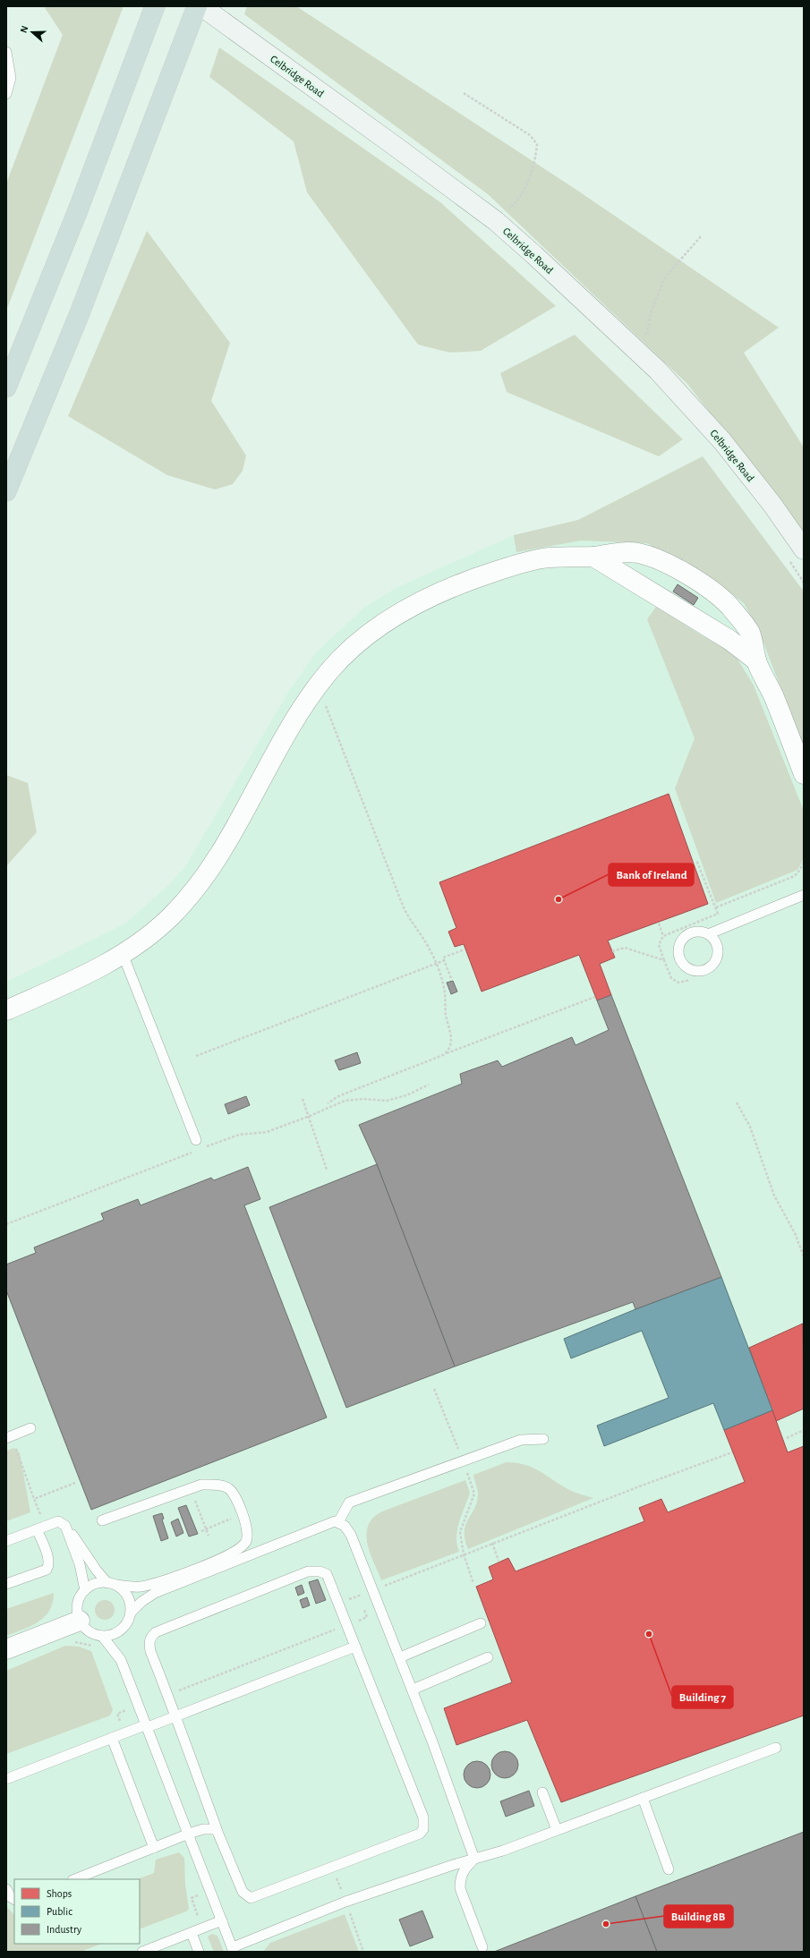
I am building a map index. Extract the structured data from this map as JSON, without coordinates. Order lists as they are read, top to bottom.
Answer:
{
  "streets": {
    "main road": ["Celbridge Road"]
  },
  "places": ["Bank of Ireland", "Building 7", "Building 8B"],
  "legend": ["Shops", "Public", "Industry"],
  "north": "left"
}
